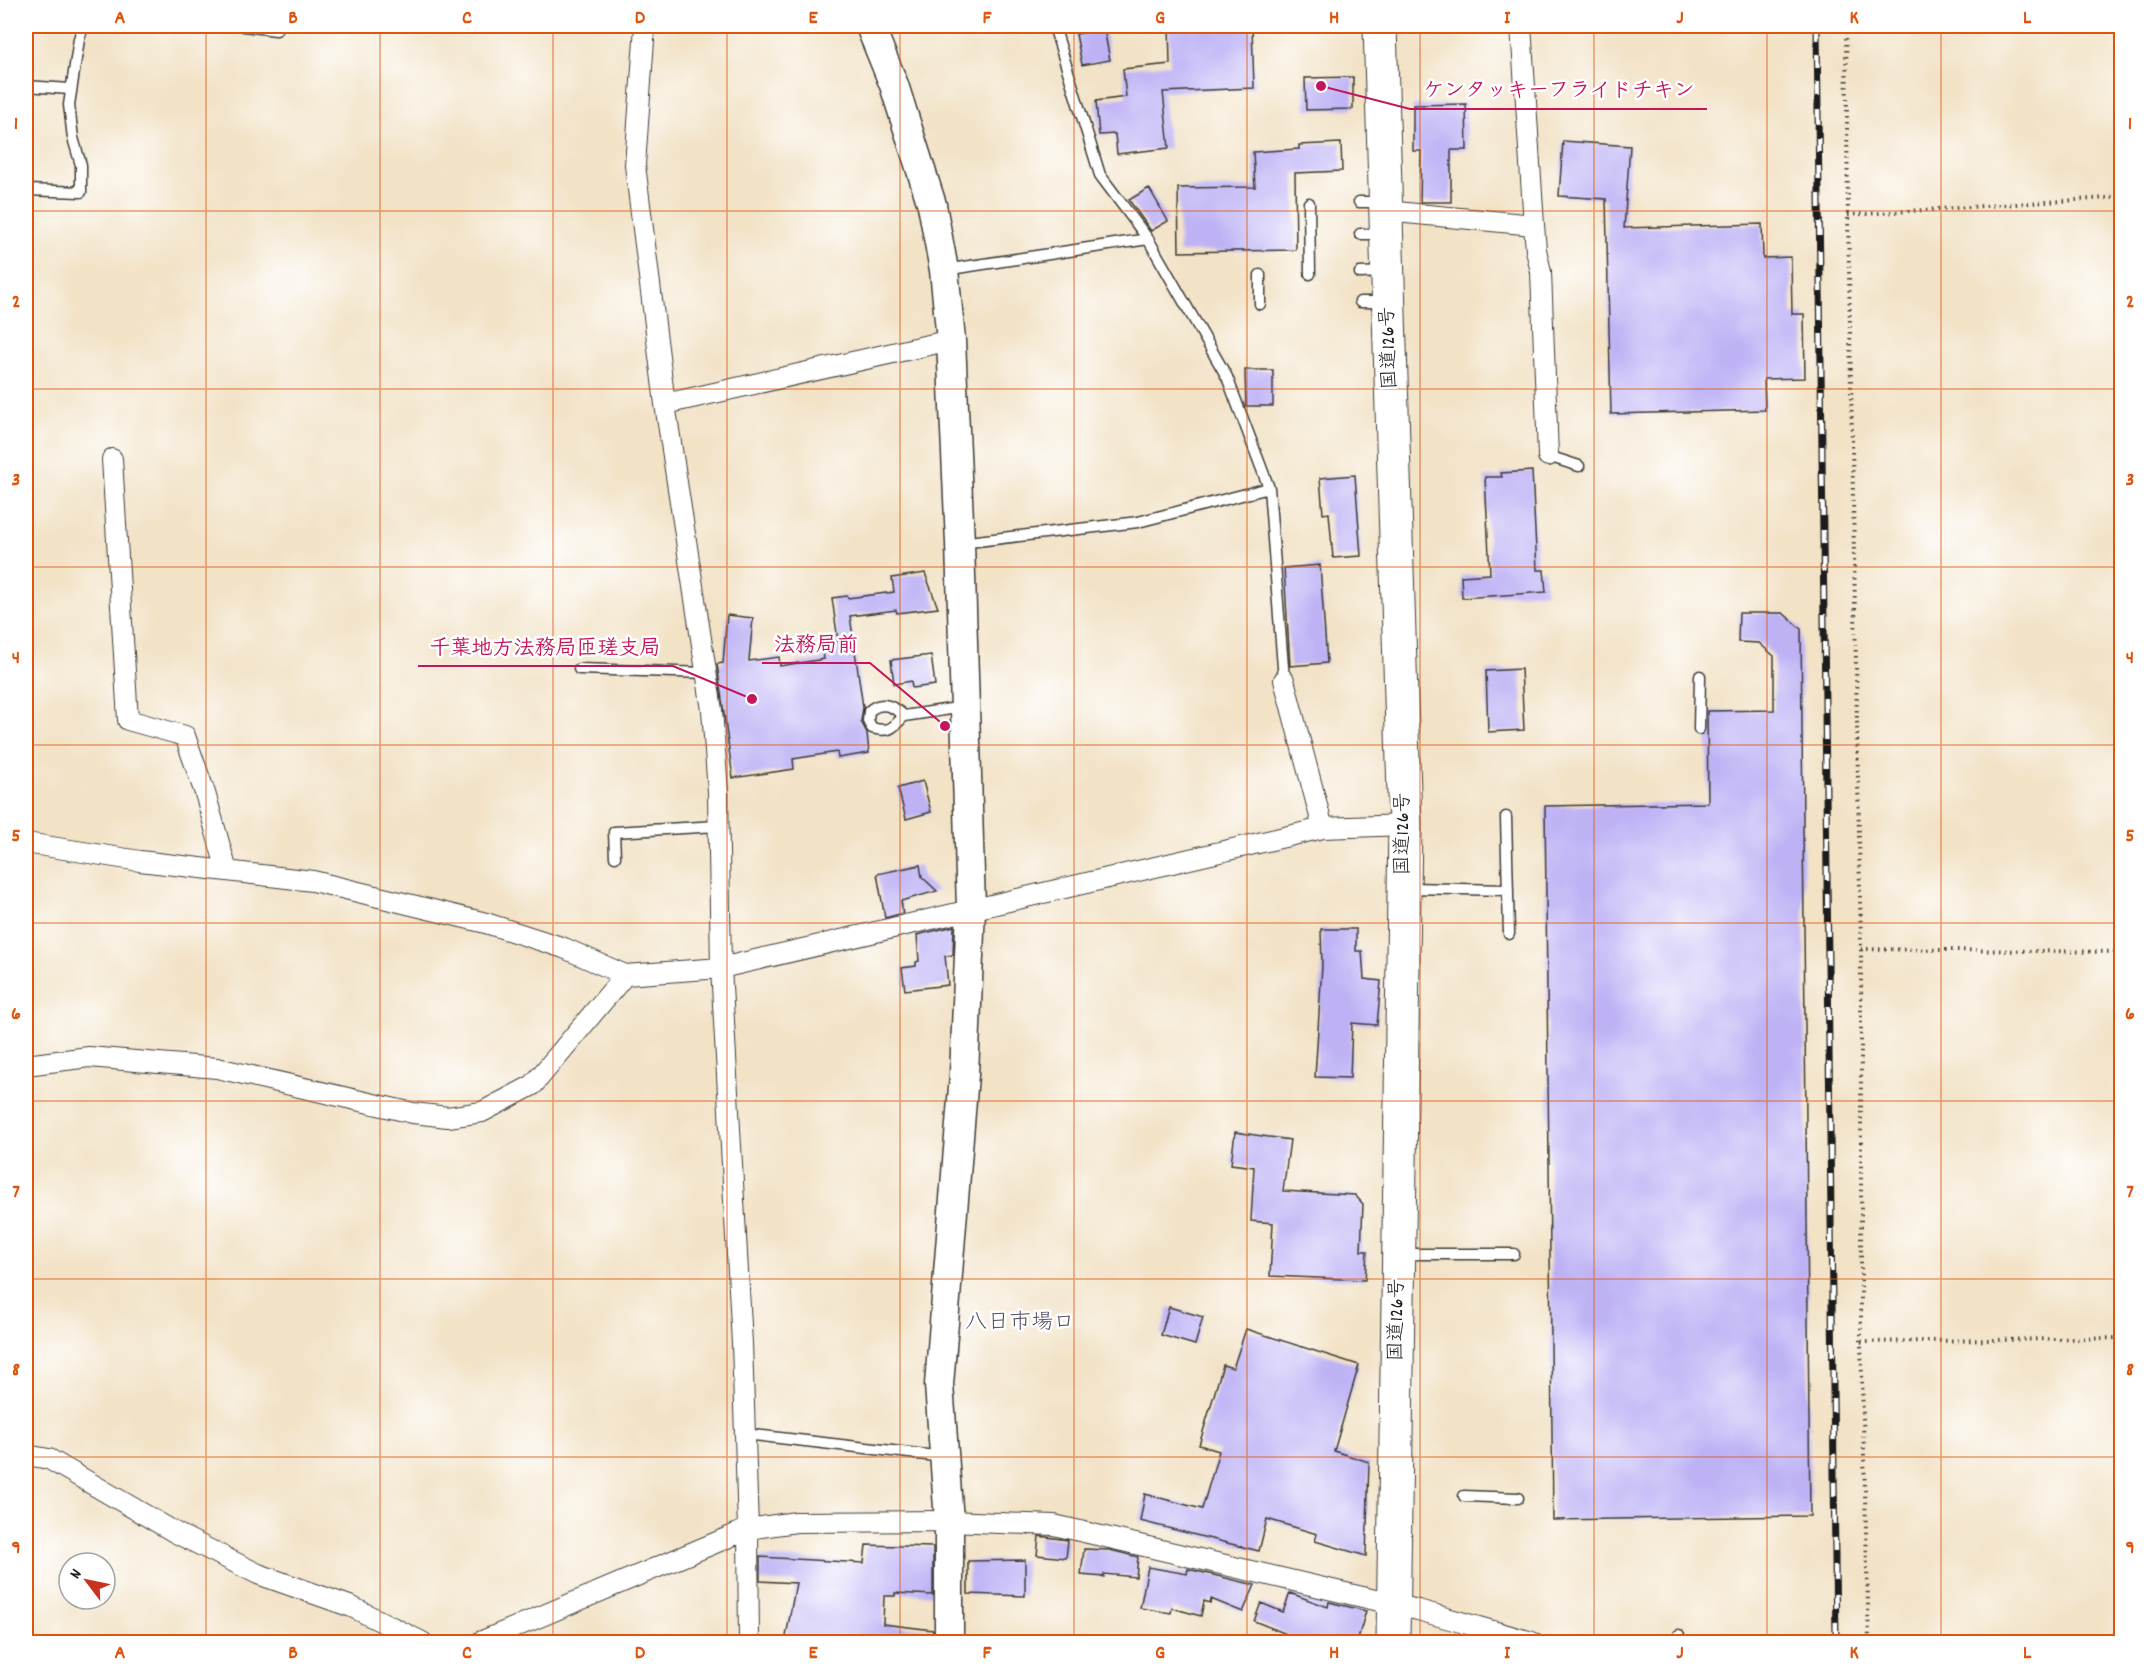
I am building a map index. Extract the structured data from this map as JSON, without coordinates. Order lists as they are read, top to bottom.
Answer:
{
  "streets": {
    "highway": ["国道126号"]
  },
  "districts": ["八日市場ロ"],
  "places": ["ケンタッキーフライドチキン", "千葉地方法務局匝瑳支局", "法務局前"],
  "north": "top left",
  "grid": {
    "columns": [
      "A",
      "B",
      "C",
      "D",
      "E",
      "F",
      "G",
      "H",
      "I",
      "J",
      "K",
      "L"
    ],
    "rows": [
      "1",
      "2",
      "3",
      "4",
      "5",
      "6",
      "7",
      "8",
      "9"
    ]
  }
}
